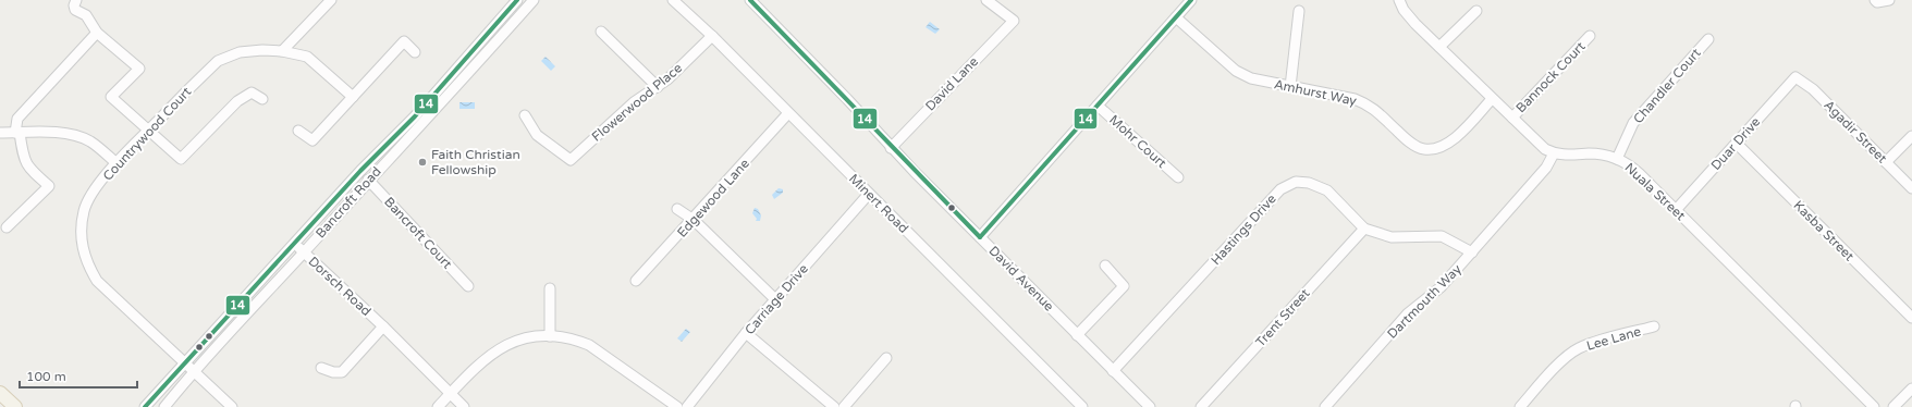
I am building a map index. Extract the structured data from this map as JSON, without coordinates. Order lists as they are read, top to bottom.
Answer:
{
  "streets": {
    "street": [
      "Bannock Court",
      "David Lane",
      "Chandler Court",
      "Amhurst Way",
      "Flowerwood Place",
      "Agadir Street",
      "Countrywood Court",
      "Mohr Court",
      "Duar Drive",
      "Nuala Street",
      "Edgewood Lane",
      "Bancroft Road",
      "Minert Road",
      "Hastings Drive",
      "Kasba Street",
      "Bancroft Court",
      "David Avenue",
      "Dorsch Road",
      "Carriage Drive",
      "Dartmouth Way",
      "Trent Street",
      "Lee Lane"
    ]
  },
  "crossings": [
    ["David Lane", "David Avenue"],
    ["Chandler Court", "Nuala Street"],
    ["Flowerwood Place", "Minert Road"],
    ["Agadir Street", "Duar Drive"],
    ["Countrywood Court", "Bancroft Road"],
    ["Duar Drive", "Nuala Street"],
    ["Duar Drive", "Kasba Street"],
    ["Nuala Street", "Dartmouth Way"],
    ["Edgewood Lane", "Minert Road"],
    ["Bancroft Road", "Bancroft Court"],
    ["Bancroft Road", "Dorsch Road"],
    ["Minert Road", "Carriage Drive"],
    ["Hastings Drive", "David Avenue"],
    ["Hastings Drive", "Dartmouth Way"],
    ["Hastings Drive", "Trent Street"]
  ],
  "places": ["Faith Christian Fellowship"],
  "lines": ["transit line 14"],
  "scale_bar": "100 m"
}
